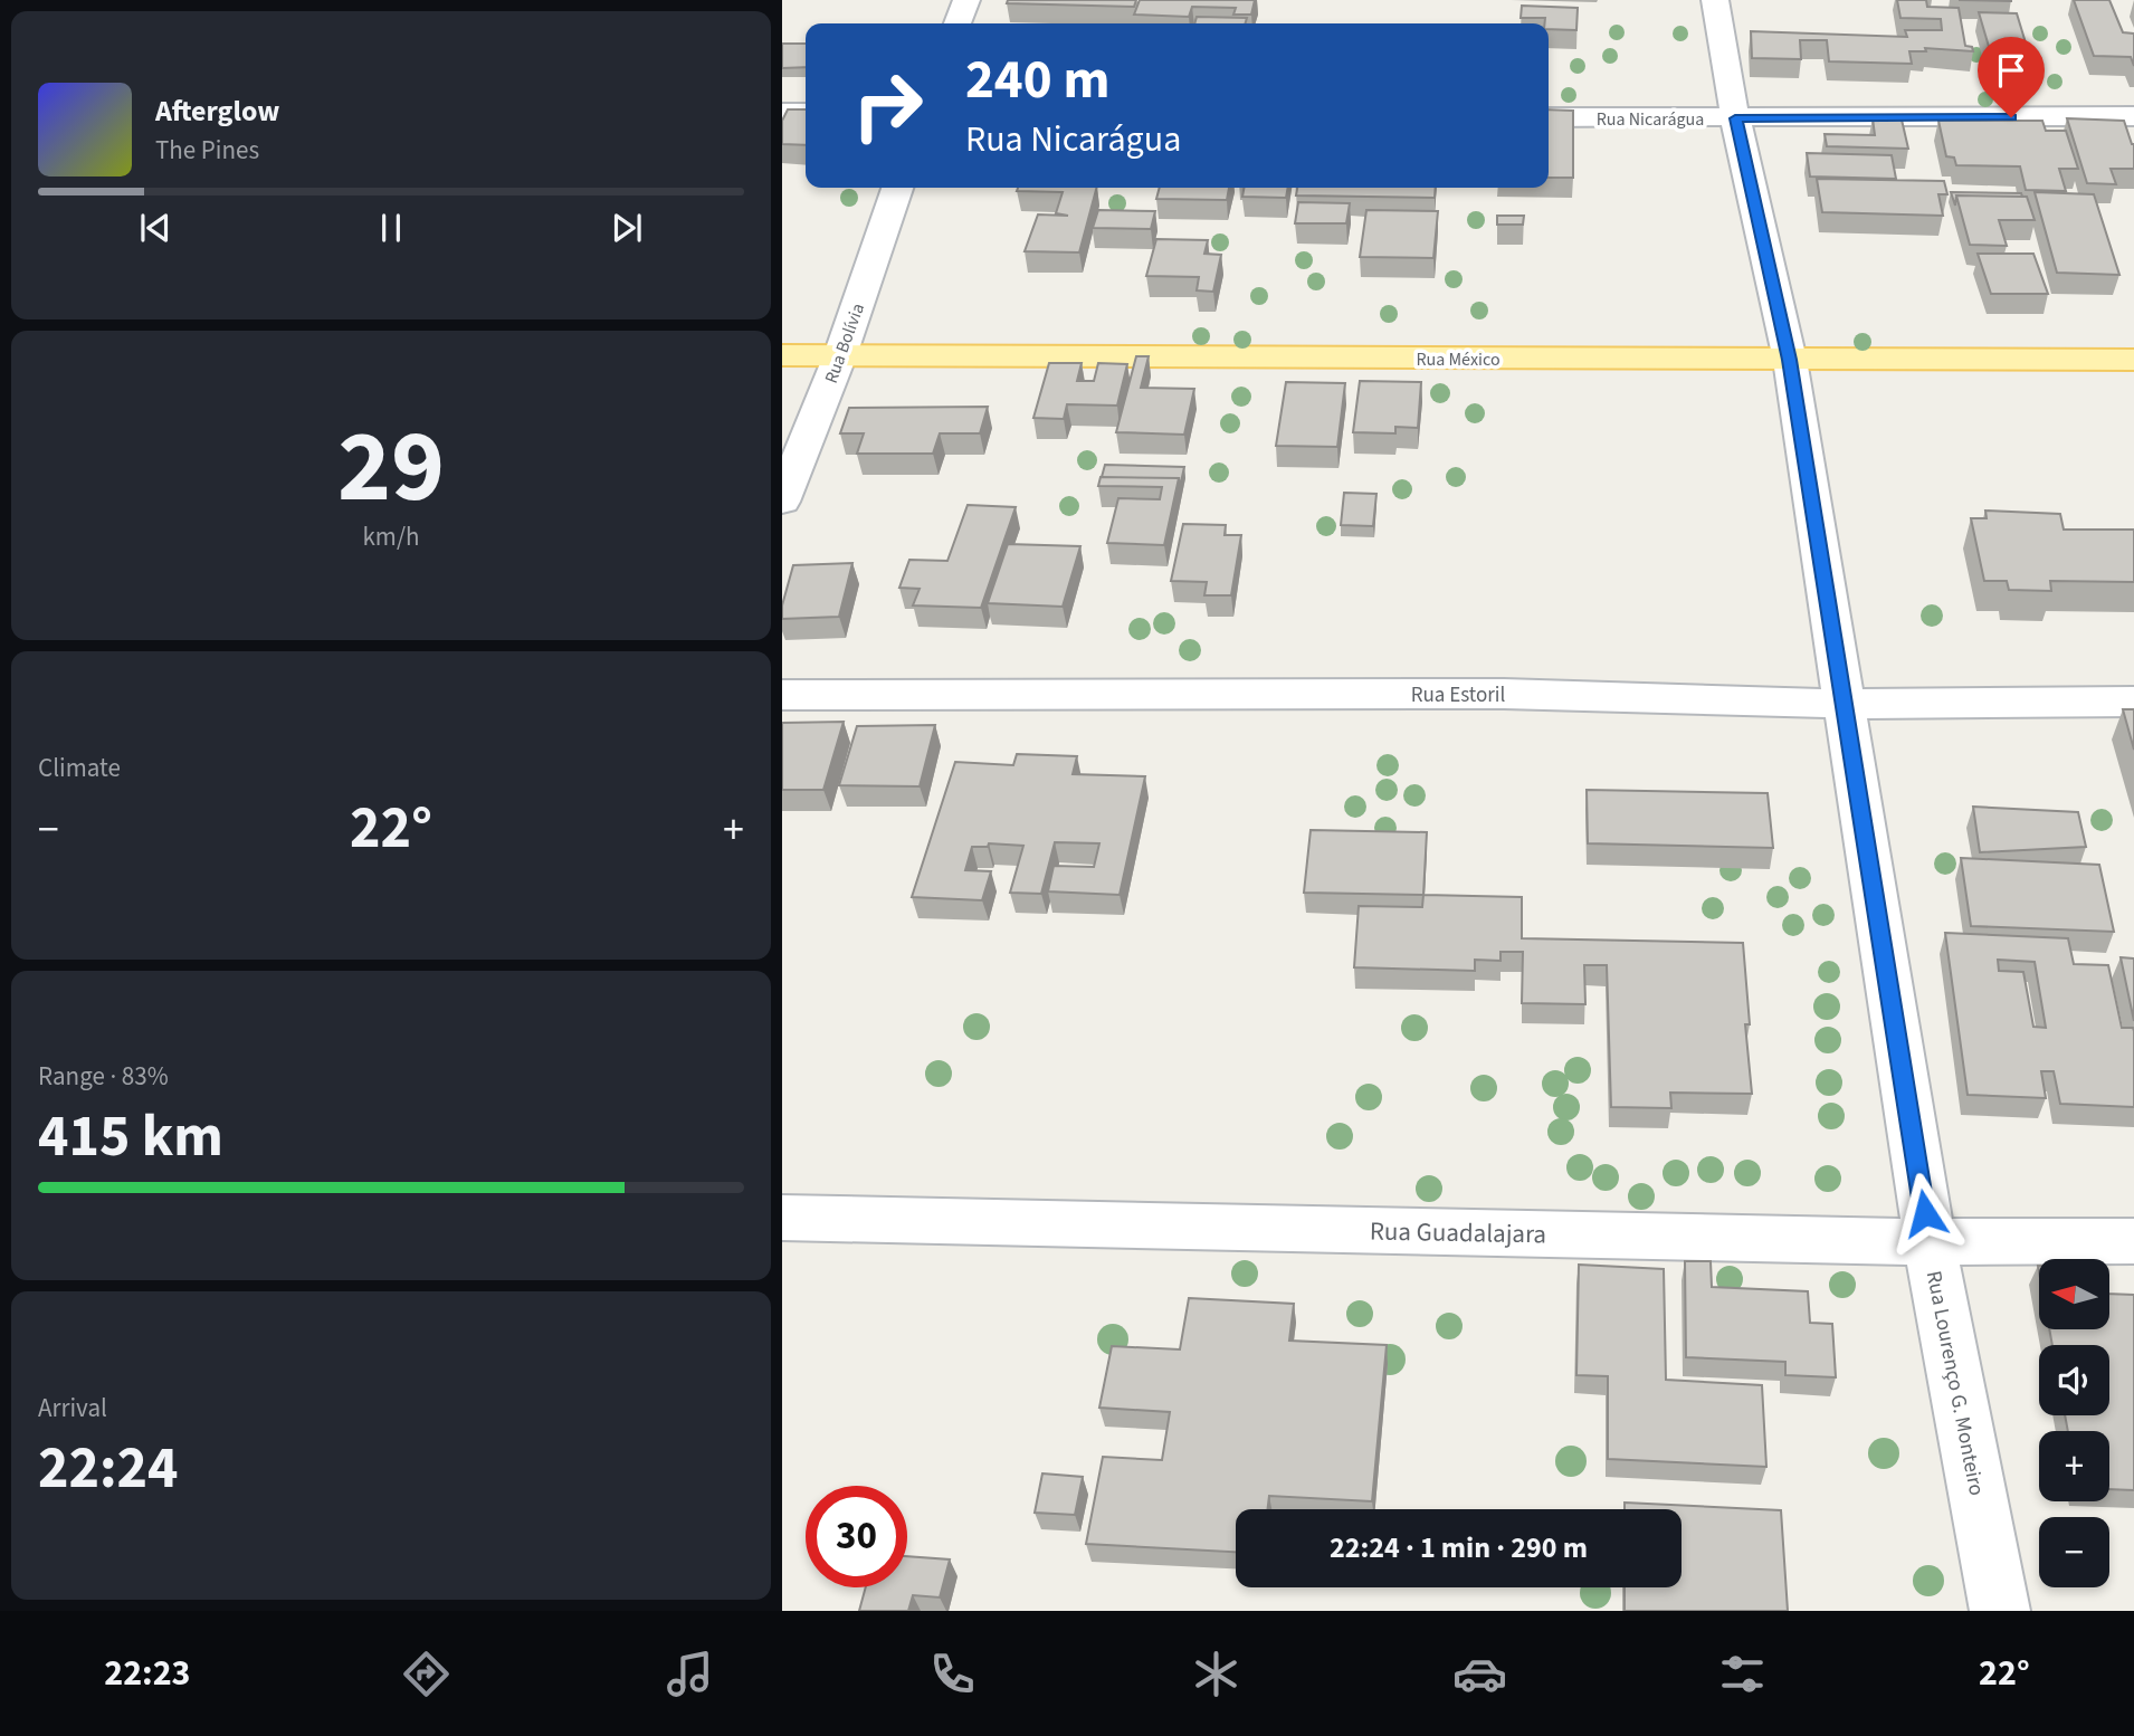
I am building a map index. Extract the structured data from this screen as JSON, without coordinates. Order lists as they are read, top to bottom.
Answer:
{
  "streets": {
    "main road": ["Rua México"],
    "street": [
      "Rua Nicarágua",
      "Rua Bolívia",
      "Rua Estoril",
      "Rua Guadalajara",
      "Rua Lourenço G. Monteiro"
    ]
  },
  "crossings": [
    ["Rua Nicarágua", "Rua Lourenço G. Monteiro"],
    ["Rua Bolívia", "Rua México"],
    ["Rua México", "Rua Lourenço G. Monteiro"],
    ["Rua Estoril", "Rua Lourenço G. Monteiro"],
    ["Rua Guadalajara", "Rua Lourenço G. Monteiro"]
  ],
  "north": "left",
  "page": {
    "turn": ["240 m", "Rua Nicarágua"],
    "song": ["Afterglow", "The Pines"],
    "tile": [
      ["29", "km/h"],
      "Climate",
      ["Range · 83%", "415 km"],
      ["Arrival", "22:24"]
    ],
    "heat": ["−", "22°", "+"],
    "map_buttons": ["+", "−"],
    "limit": "30",
    "trip": "22:24 · 1 min · 290 m",
    "tabs": ["22:23", "22°"]
  }
}
